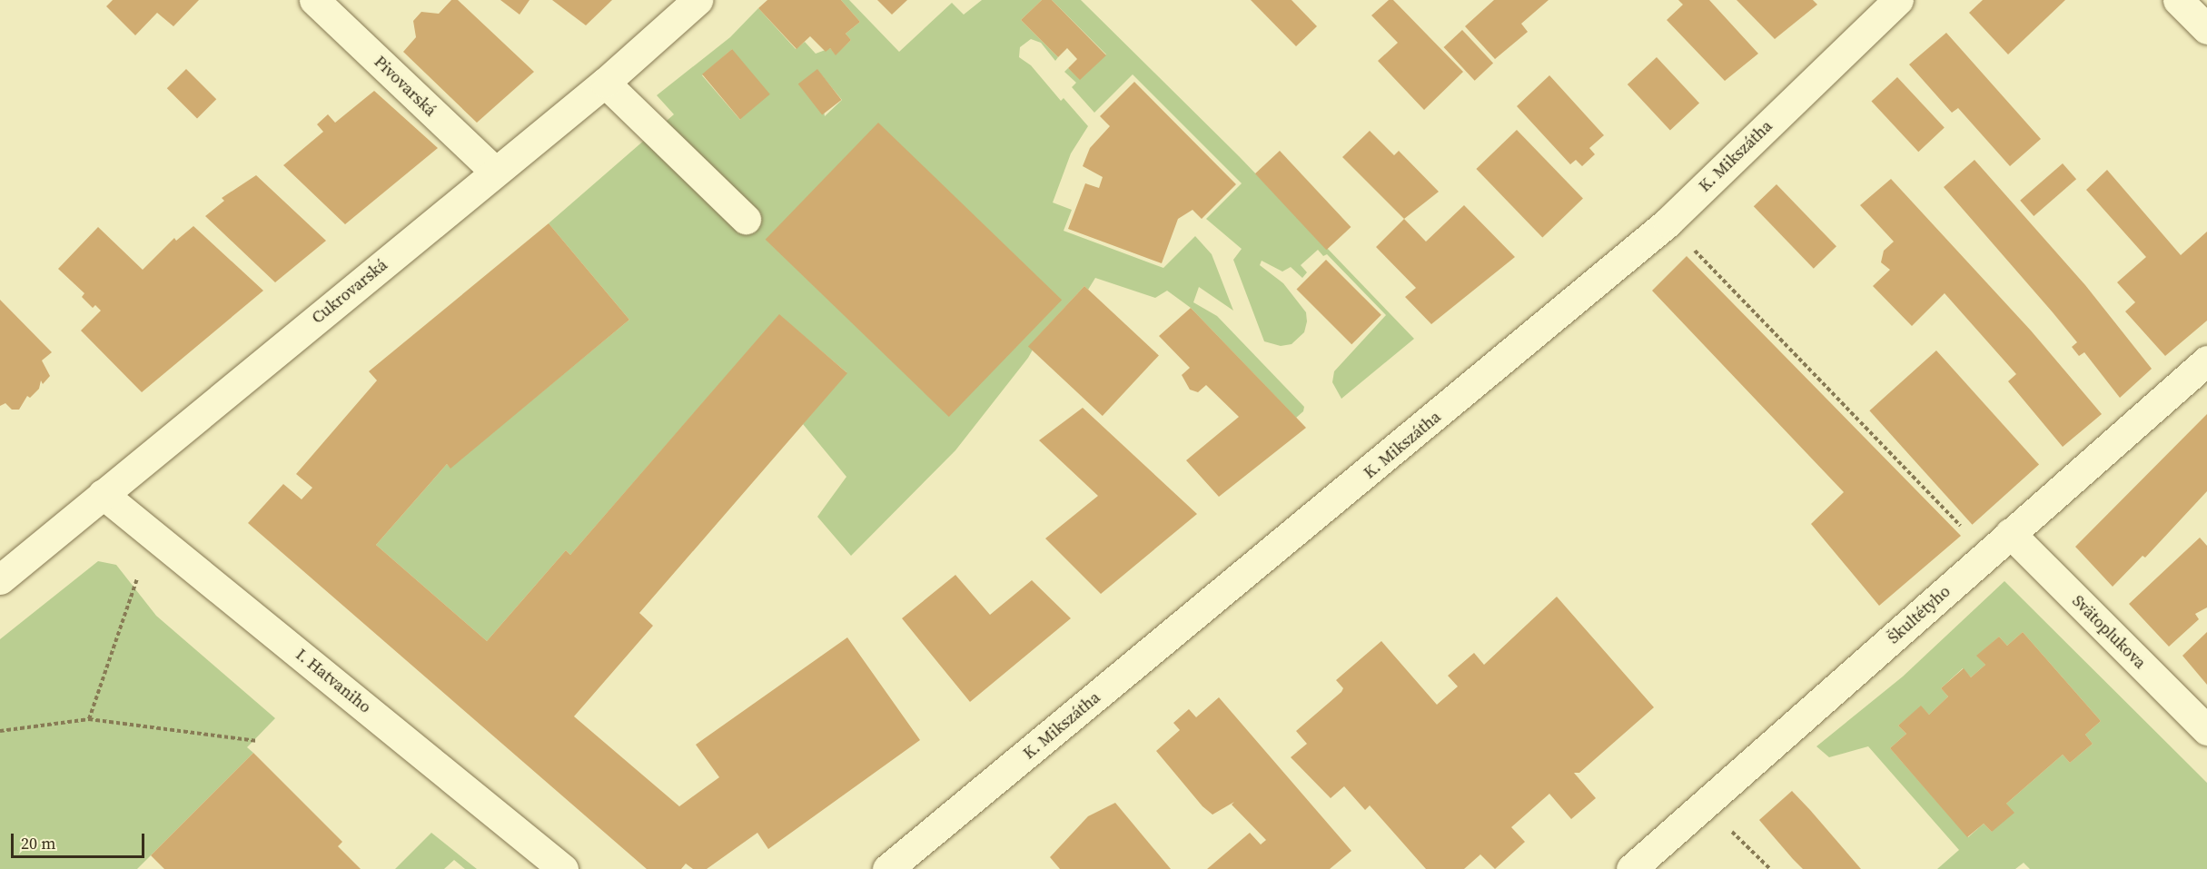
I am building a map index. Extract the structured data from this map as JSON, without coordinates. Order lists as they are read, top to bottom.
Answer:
{
  "streets": {
    "street": [
      "Pivovarská",
      "K. Mikszátha",
      "Cukrovarská",
      "Škultétyho",
      "Svätoplukova",
      "I. Hatvaniho"
    ]
  },
  "crossings": [
    ["Pivovarská", "Cukrovarská"],
    ["Cukrovarská", "I. Hatvaniho"],
    ["Škultétyho", "Svätoplukova"]
  ],
  "scale_bar": "20 m"
}
